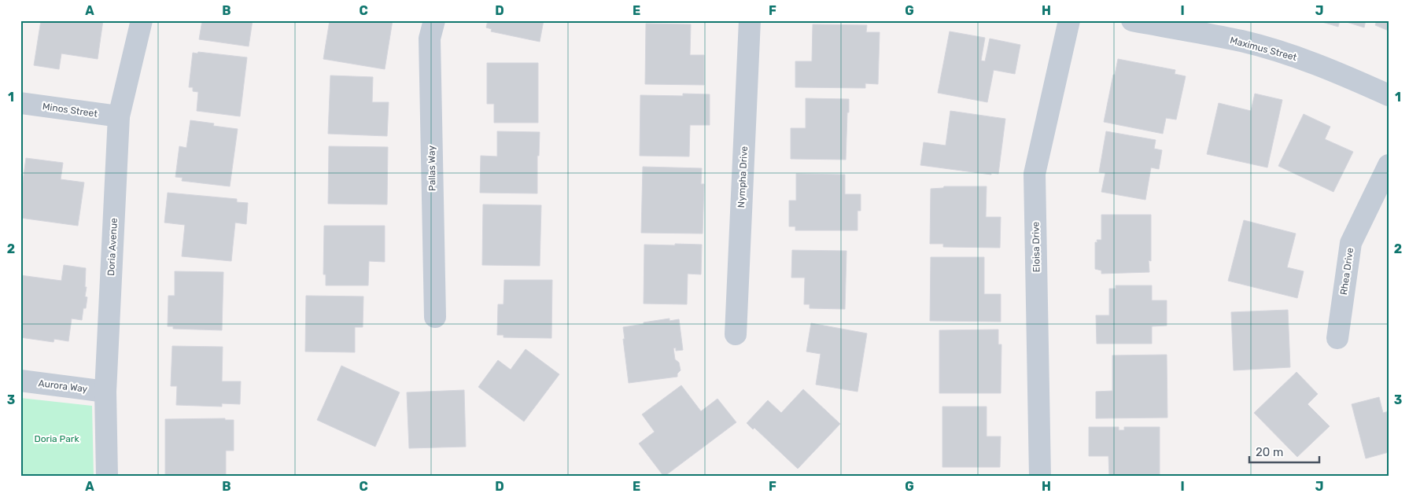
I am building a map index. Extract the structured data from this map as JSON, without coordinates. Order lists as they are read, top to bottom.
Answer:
{
  "streets": {
    "street": [
      "Maximus Street",
      "Minos Street",
      "Pallas Way",
      "Nympha Drive",
      "Doria Avenue",
      "Eloisa Drive",
      "Rhea Drive",
      "Aurora Way"
    ]
  },
  "crossings": [
    ["Minos Street", "Doria Avenue"],
    ["Doria Avenue", "Aurora Way"]
  ],
  "parks": ["Doria Park"],
  "scale_bar": "20 m",
  "grid": {
    "columns": [
      "A",
      "B",
      "C",
      "D",
      "E",
      "F",
      "G",
      "H",
      "I",
      "J"
    ],
    "rows": ["1", "2", "3"]
  }
}
